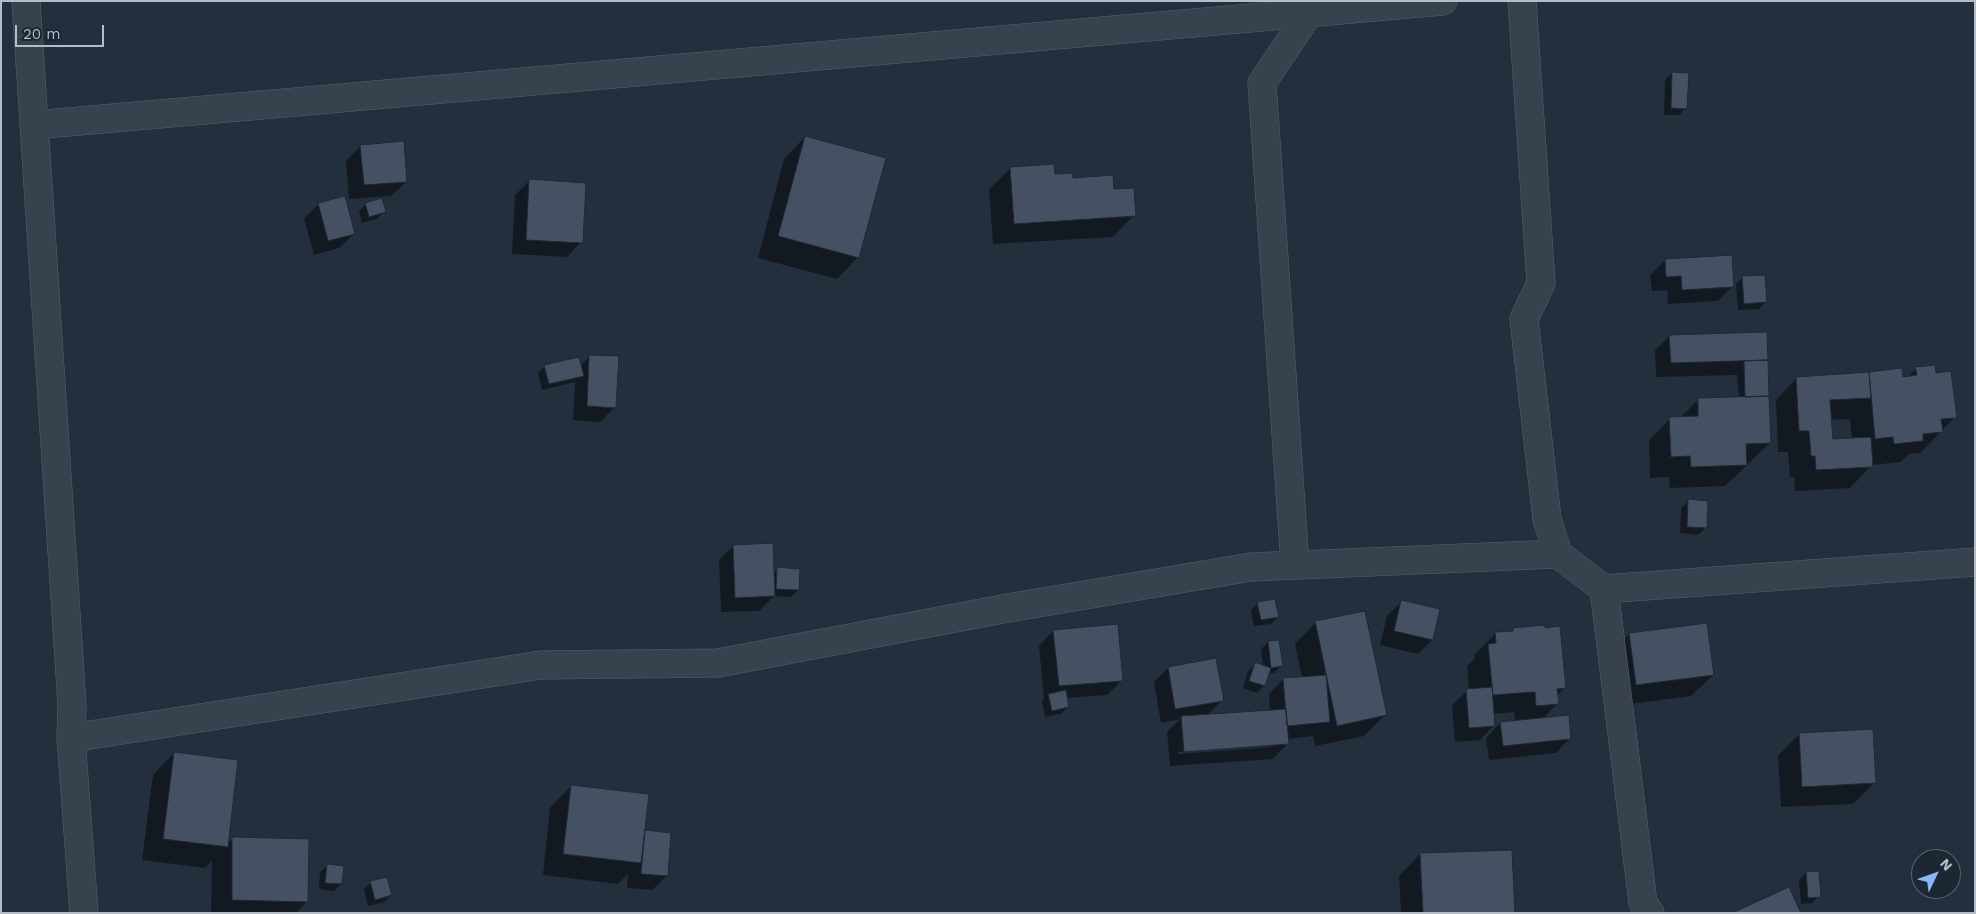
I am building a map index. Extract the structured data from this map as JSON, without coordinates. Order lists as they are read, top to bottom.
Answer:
{
  "scale_bar": "20 m",
  "north": "top right"
}
